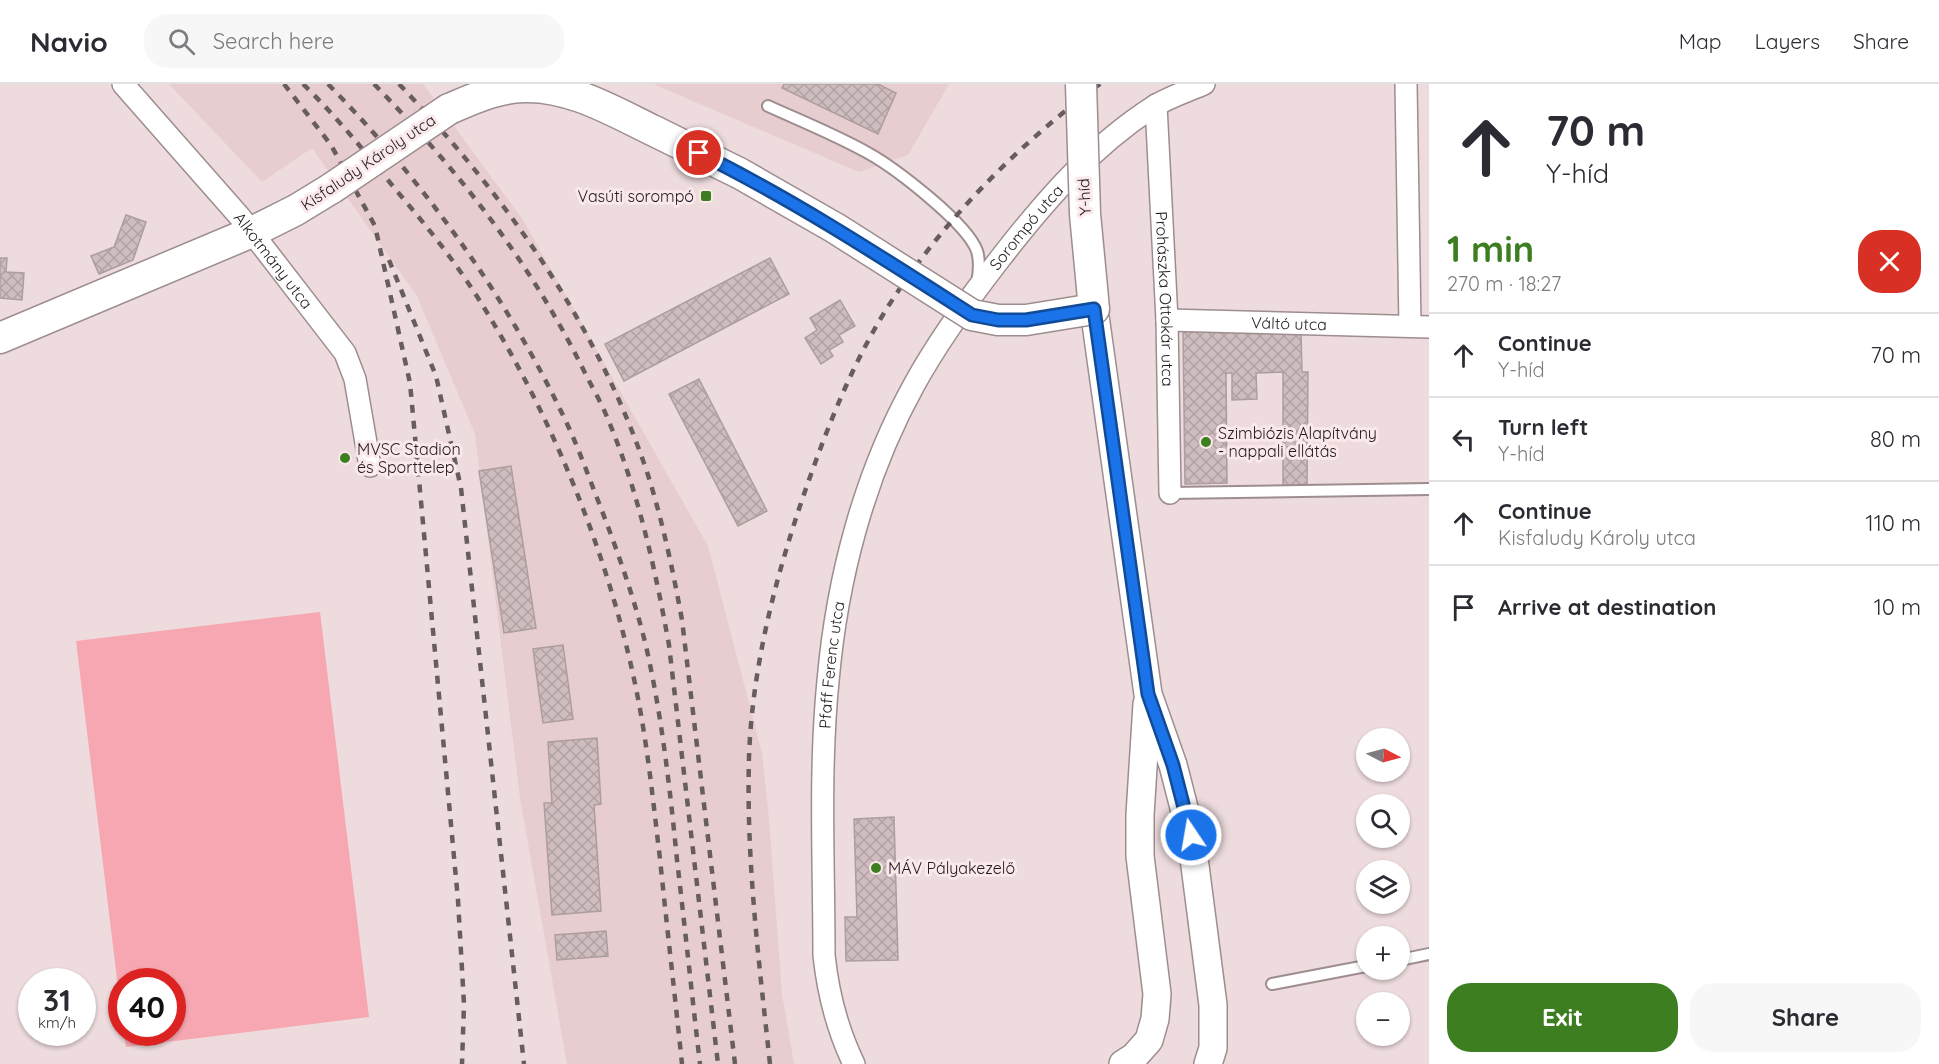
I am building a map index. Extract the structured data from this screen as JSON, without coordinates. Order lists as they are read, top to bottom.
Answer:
{
  "streets": {
    "main road": ["Kisfaludy Károly utca", "Y-híd"],
    "street": [
      "Sorompó utca",
      "Alkotmány utca",
      "Prohászka Ottokár utca",
      "Váltó utca",
      "Pfaff Ferenc utca"
    ]
  },
  "crossings": [
    ["Kisfaludy Károly utca", "Y-híd"],
    ["Kisfaludy Károly utca", "Alkotmány utca"],
    ["Sorompó utca", "Prohászka Ottokár utca"],
    ["Sorompó utca", "Pfaff Ferenc utca"],
    ["Prohászka Ottokár utca", "Váltó utca"]
  ],
  "places": {
    "transit": ["Vasúti sorompó"],
    "other": ["Szimbiózis Alapítvány - nappali ellátás", "MVSC Stadion és Sporttelep", "MÁV Pályakezelő"]
  },
  "north": "right",
  "page": {
    "header": "Navio",
    "search": "Search here",
    "nav": ["Map", "Layers", "Share"],
    "turn": ["70 m", "Y-híd"],
    "heading": ["1 min", "270 m · 18:27"],
    "list": [
      {
        "name": "Continue",
        "note": "Y-híd",
        "value": "70 m"
      },
      {
        "name": "Turn left",
        "note": "Y-híd",
        "value": "80 m"
      },
      {
        "name": "Continue",
        "note": "Kisfaludy Károly utca",
        "value": "110 m"
      },
      {
        "name": "Arrive at destination",
        "value": "10 m"
      }
    ],
    "map_buttons": ["+", "−"],
    "speed": "31 km/h",
    "limit": "40",
    "buttons": ["Exit", "Share"]
  }
}
